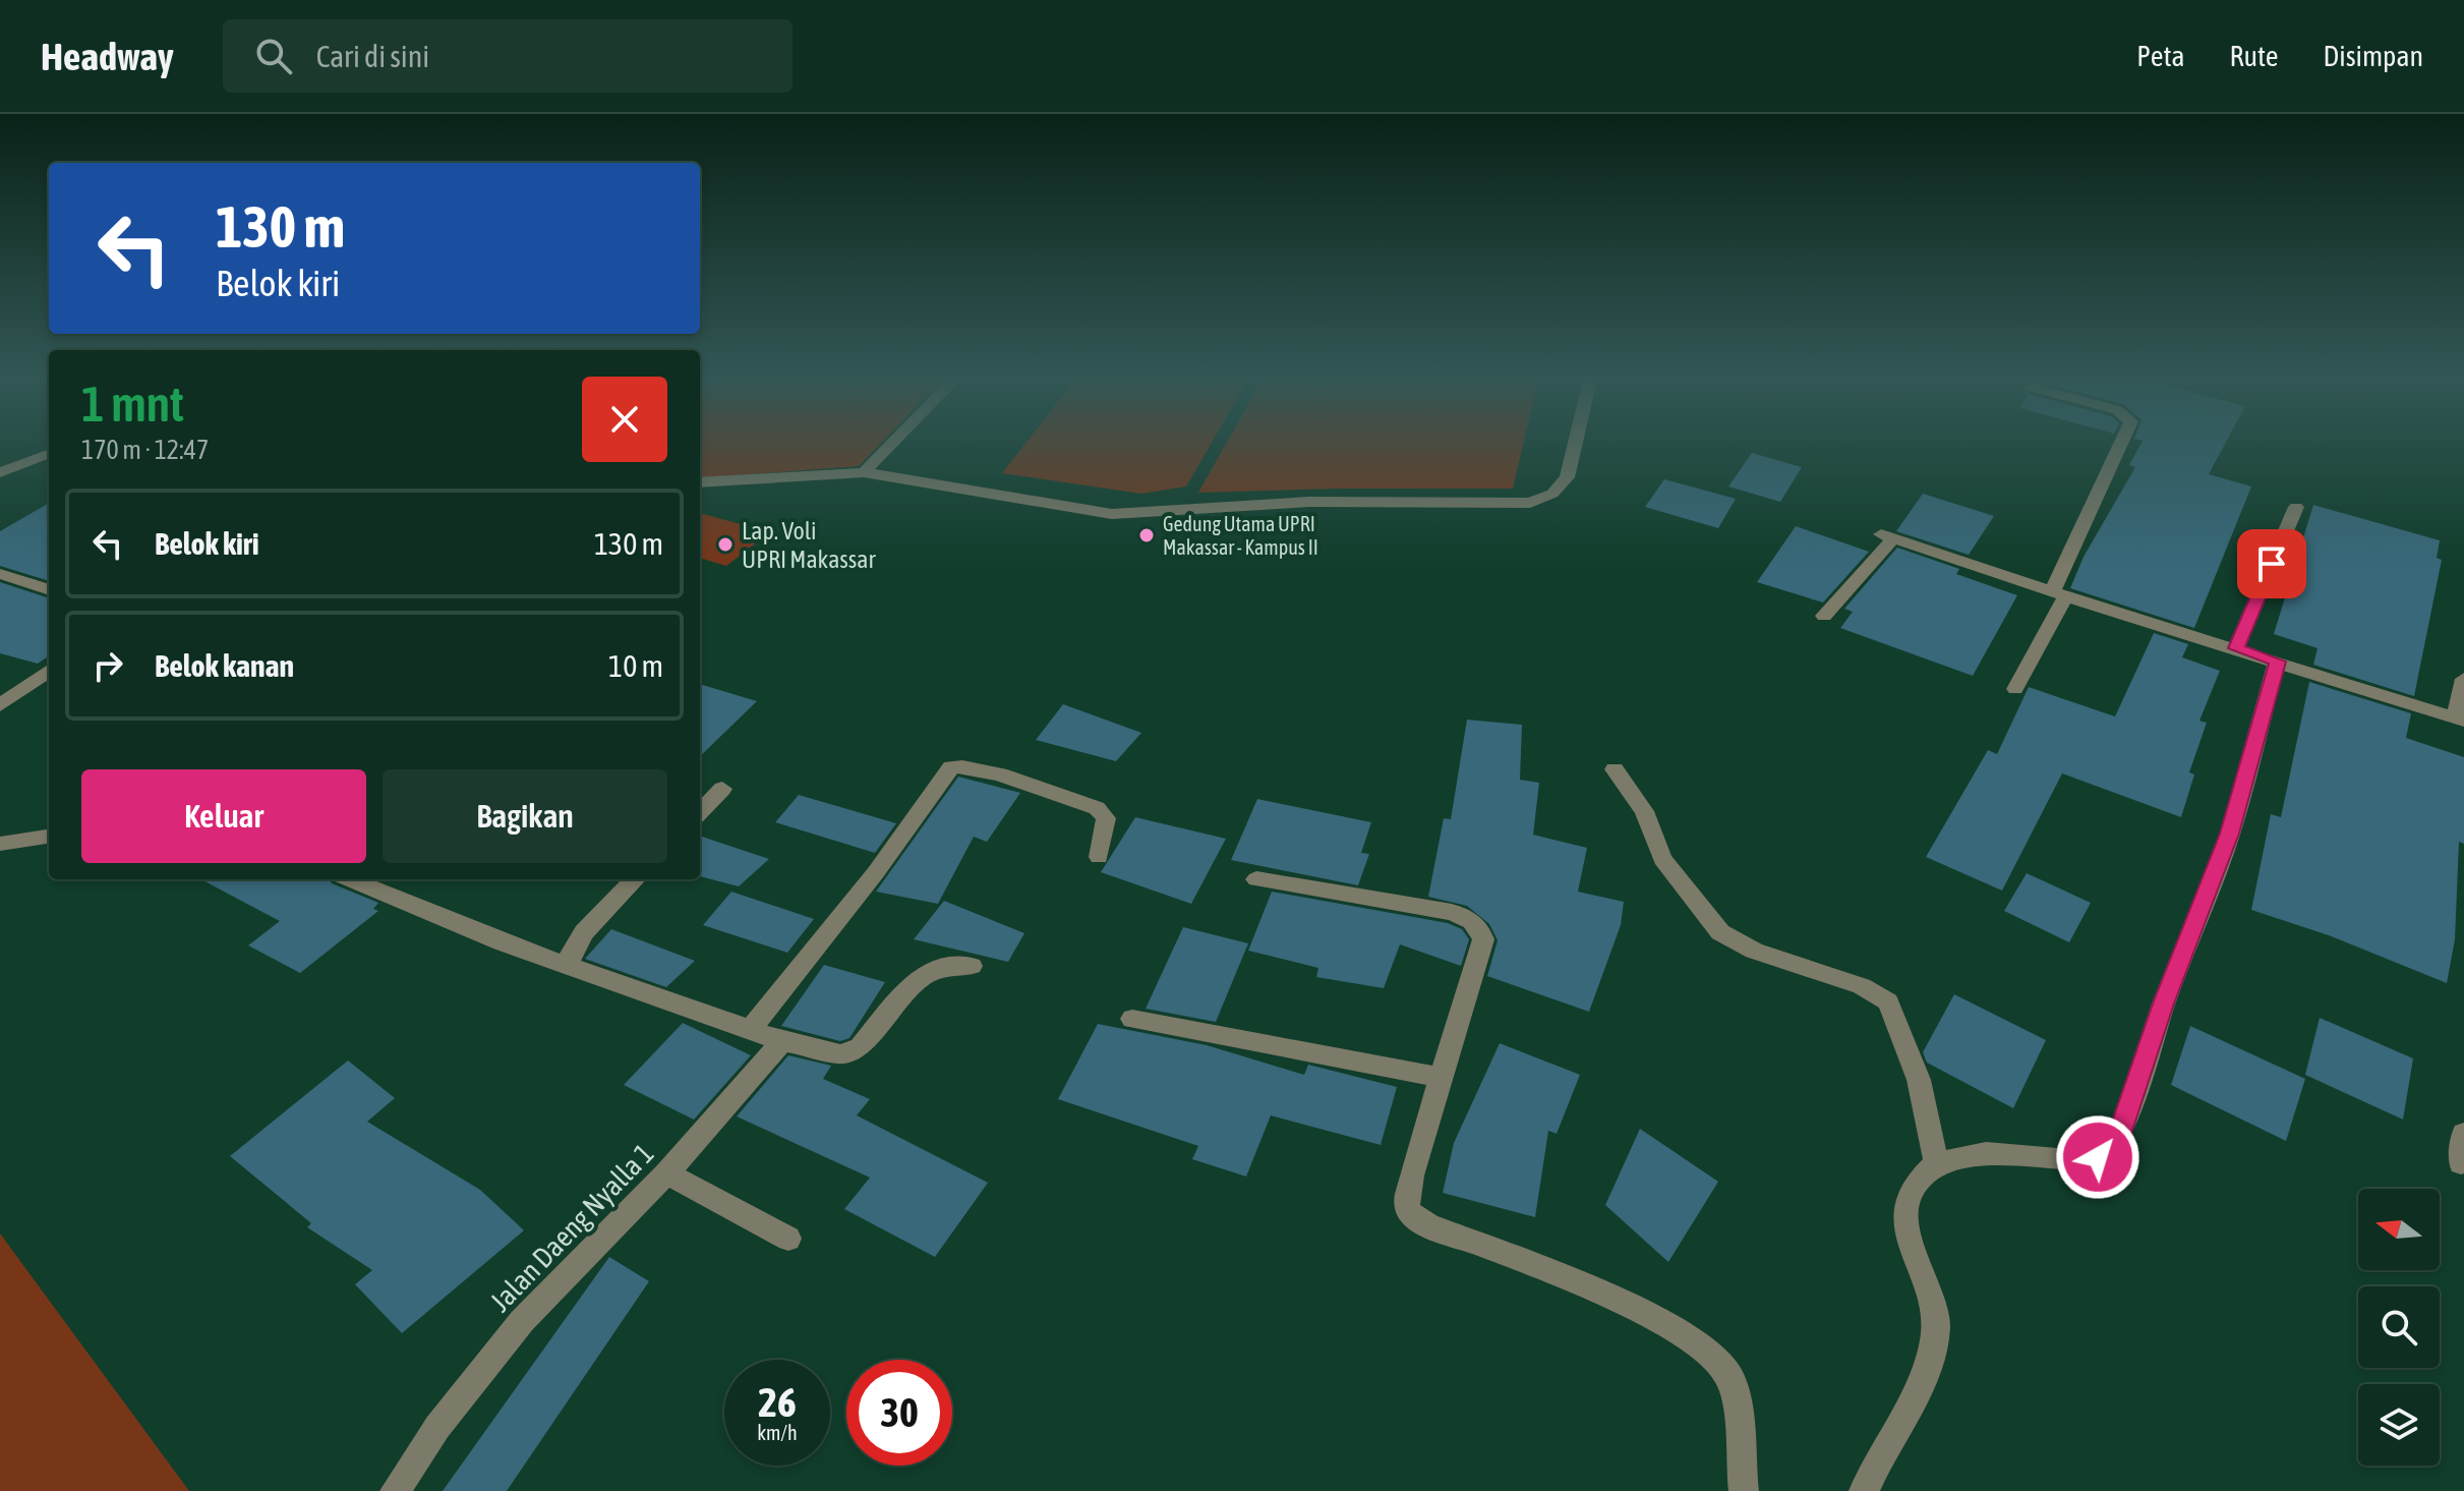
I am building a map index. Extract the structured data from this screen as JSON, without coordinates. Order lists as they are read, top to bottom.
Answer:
{
  "streets": {
    "street": ["Jalan Daeng Nyalla 1"]
  },
  "places": ["Gedung Utama UPRI Makassar - Kampus II", "Lap. Voli UPRI Makassar"],
  "north": "left",
  "page": {
    "header": "Headway",
    "search": "Cari di sini",
    "nav": ["Peta", "Rute", "Disimpan"],
    "turn": ["130 m", "Belok kiri"],
    "heading": ["1 mnt", "170 m · 12:47"],
    "list": [
      {
        "name": "Belok kiri",
        "value": "130 m"
      },
      {
        "name": "Belok kanan",
        "value": "10 m"
      }
    ],
    "buttons": ["Keluar", "Bagikan"],
    "speed": "26 km/h",
    "limit": "30"
  }
}
